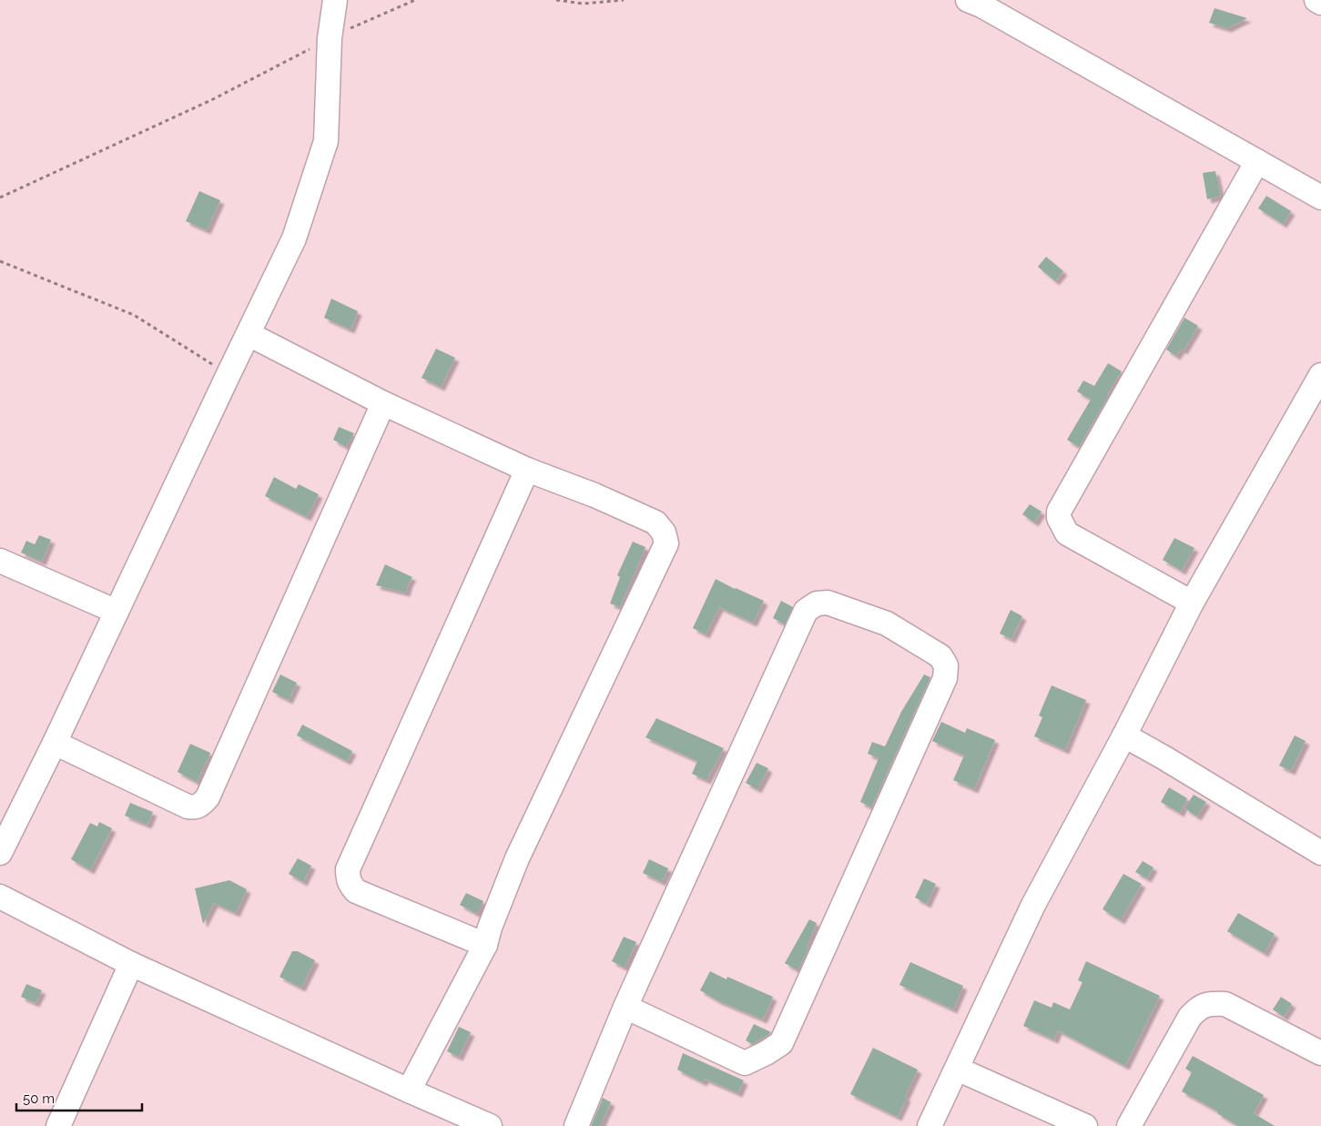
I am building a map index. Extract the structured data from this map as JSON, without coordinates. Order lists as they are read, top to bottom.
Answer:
{
  "scale_bar": "50 m"
}
